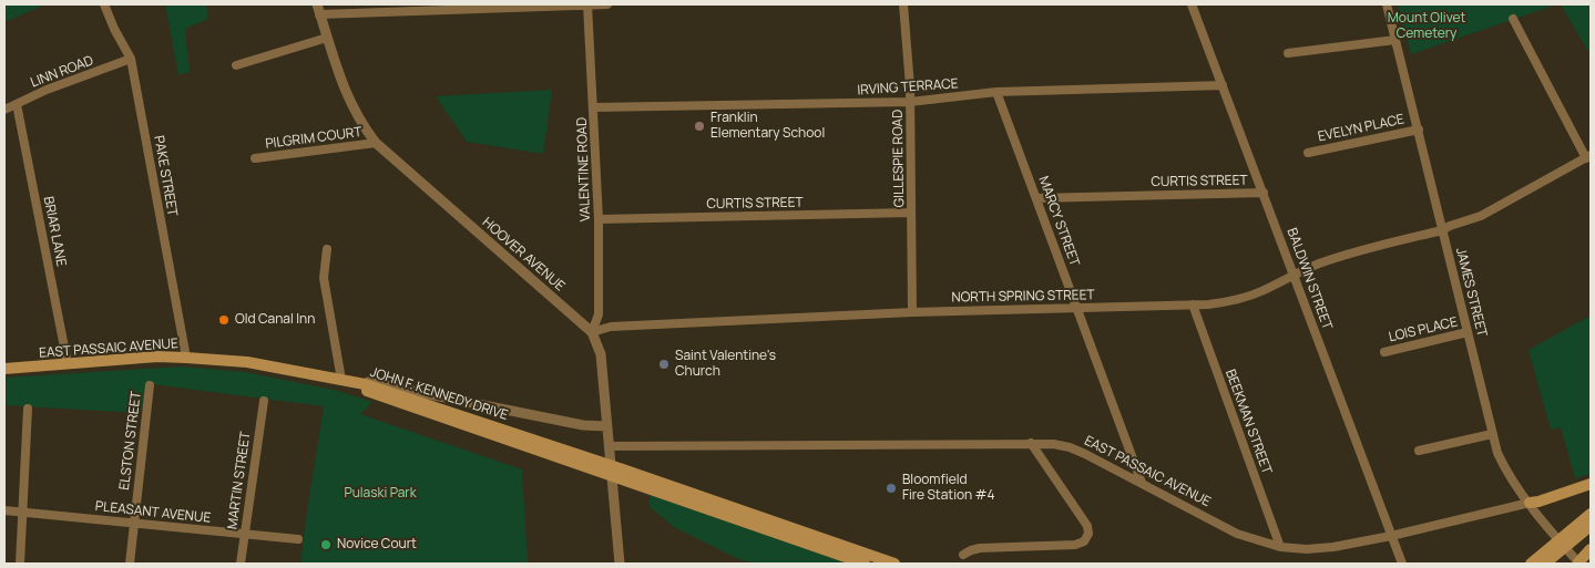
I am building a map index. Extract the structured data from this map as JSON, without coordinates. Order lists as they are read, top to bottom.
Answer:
{
  "streets": {
    "main road": ["EAST PASSAIC AVENUE", "JOHN F. KENNEDY DRIVE"],
    "street": [
      "LINN ROAD",
      "IRVING TERRACE",
      "EVELYN PLACE",
      "PILGRIM COURT",
      "GILLESPIE ROAD",
      "VALENTINE ROAD",
      "PAKE STREET",
      "CURTIS STREET",
      "MARCY STREET",
      "BRIAR LANE",
      "HOOVER AVENUE",
      "BALDWIN STREET",
      "JAMES STREET",
      "NORTH SPRING STREET",
      "LOIS PLACE",
      "BEEKMAN STREET",
      "ELSTON STREET",
      "MARTIN STREET",
      "PLEASANT AVENUE"
    ]
  },
  "crossings": [
    ["LINN ROAD", "PAKE STREET"],
    ["LINN ROAD", "BRIAR LANE"],
    ["IRVING TERRACE", "GILLESPIE ROAD"],
    ["IRVING TERRACE", "VALENTINE ROAD"],
    ["IRVING TERRACE", "MARCY STREET"],
    ["IRVING TERRACE", "BALDWIN STREET"],
    ["EVELYN PLACE", "JAMES STREET"],
    ["PILGRIM COURT", "HOOVER AVENUE"],
    ["GILLESPIE ROAD", "CURTIS STREET"],
    ["GILLESPIE ROAD", "NORTH SPRING STREET"],
    ["VALENTINE ROAD", "CURTIS STREET"],
    ["VALENTINE ROAD", "HOOVER AVENUE"],
    ["VALENTINE ROAD", "NORTH SPRING STREET"],
    ["PAKE STREET", "EAST PASSAIC AVENUE"],
    ["CURTIS STREET", "MARCY STREET"],
    ["CURTIS STREET", "BALDWIN STREET"],
    ["MARCY STREET", "NORTH SPRING STREET"],
    ["MARCY STREET", "EAST PASSAIC AVENUE"],
    ["BRIAR LANE", "EAST PASSAIC AVENUE"],
    ["HOOVER AVENUE", "NORTH SPRING STREET"],
    ["HOOVER AVENUE", "EAST PASSAIC AVENUE"],
    ["HOOVER AVENUE", "JOHN F. KENNEDY DRIVE"],
    ["BALDWIN STREET", "NORTH SPRING STREET"],
    ["BALDWIN STREET", "EAST PASSAIC AVENUE"],
    ["JAMES STREET", "NORTH SPRING STREET"],
    ["JAMES STREET", "LOIS PLACE"],
    ["JAMES STREET", "EAST PASSAIC AVENUE"],
    ["NORTH SPRING STREET", "BEEKMAN STREET"],
    ["EAST PASSAIC AVENUE", "JOHN F. KENNEDY DRIVE"],
    ["EAST PASSAIC AVENUE", "BEEKMAN STREET"],
    ["ELSTON STREET", "PLEASANT AVENUE"],
    ["MARTIN STREET", "PLEASANT AVENUE"]
  ],
  "parks": ["Mount Olivet Cemetery", "Pulaski Park"],
  "places": [
    "Franklin Elementary School",
    "Old Canal Inn",
    "Saint Valentine's Church",
    "Bloomfield Fire Station #4",
    "Novice Court"
  ]
}
